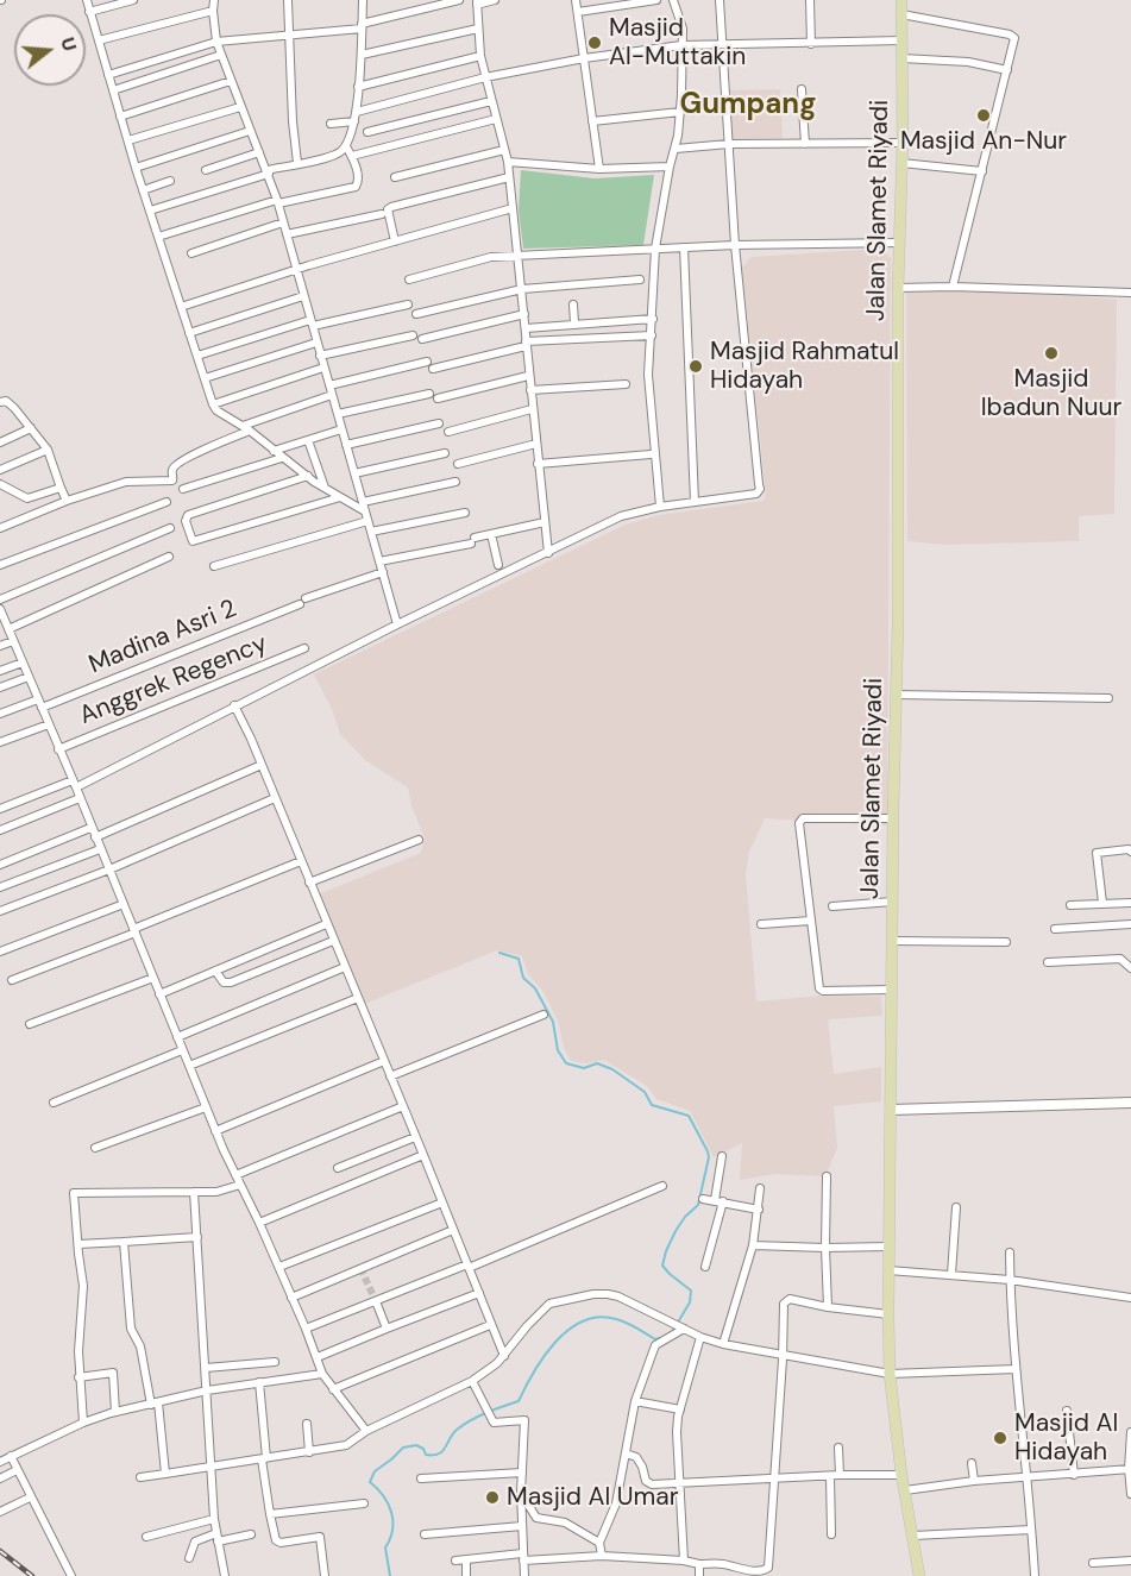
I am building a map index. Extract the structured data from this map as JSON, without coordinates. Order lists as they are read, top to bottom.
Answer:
{
  "streets": {
    "main road": ["Jalan Slamet Riyadi"],
    "street": ["Madina Asri 2", "Anggrek Regency"]
  },
  "districts": ["Gumpang"],
  "places": [
    "Masjid Al-Muttakin",
    "Masjid An-Nur",
    "Masjid Ibadun Nuur",
    "Masjid Rahmatul Hidayah",
    "Masjid Al Hidayah",
    "Masjid Al Umar"
  ],
  "north": "right"
}
